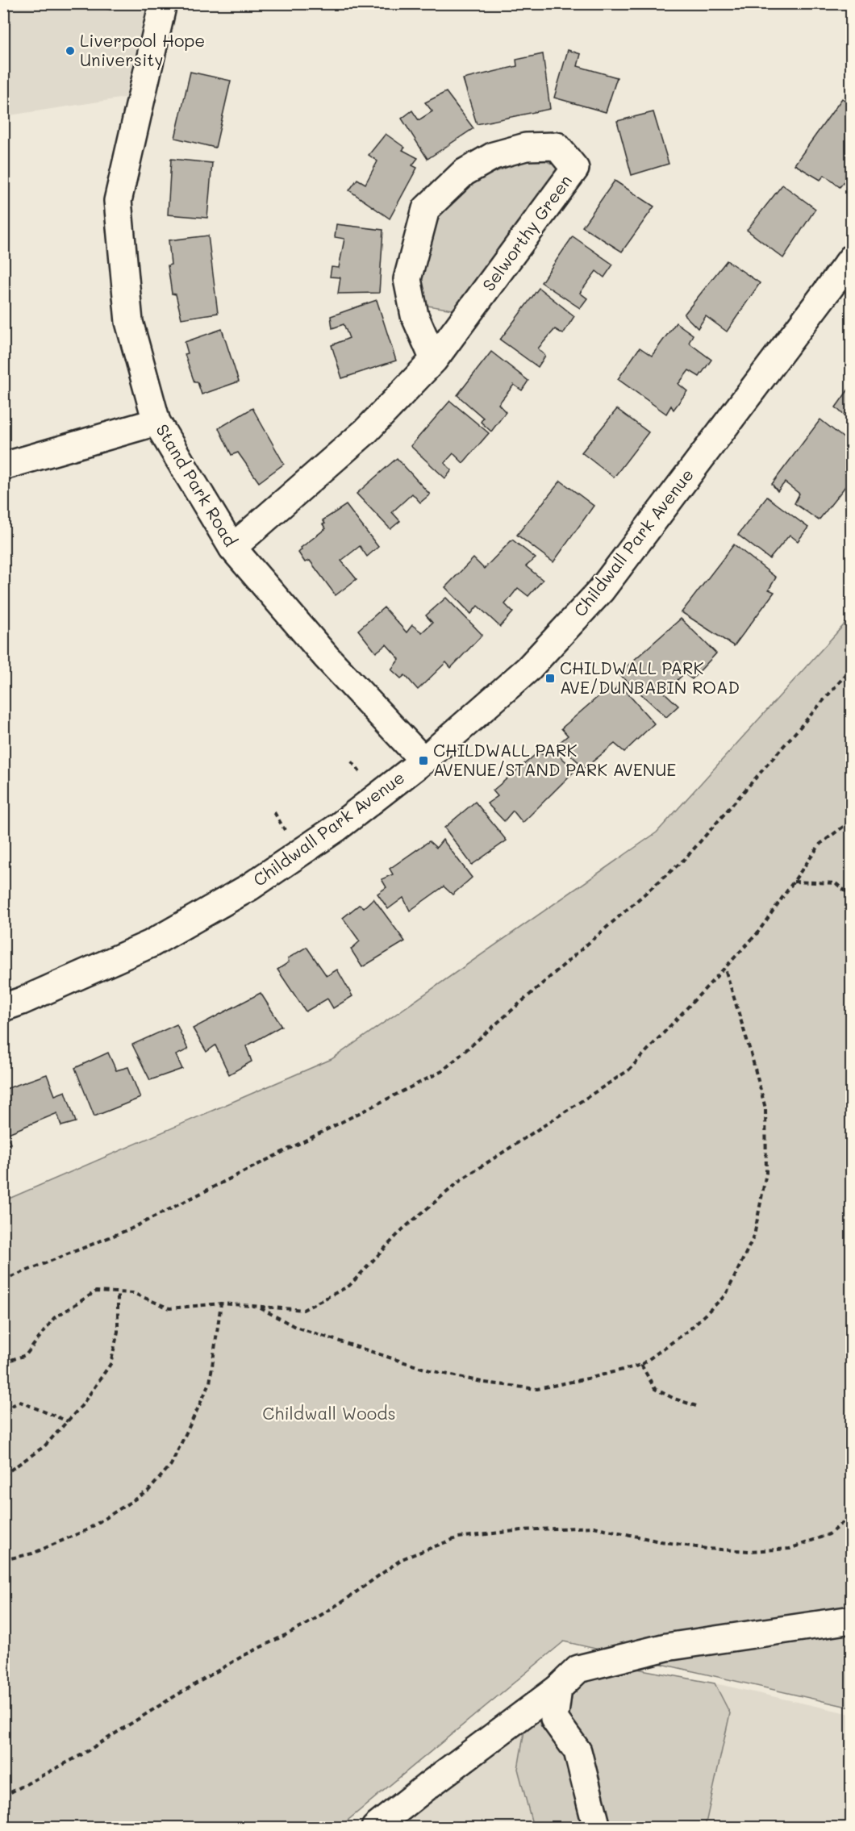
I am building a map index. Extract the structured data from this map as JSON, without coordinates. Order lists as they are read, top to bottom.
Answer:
{
  "streets": {
    "street": ["Selworthy Green", "Stand Park Road", "Childwall Park Avenue"]
  },
  "crossings": [
    ["Selworthy Green", "Stand Park Road"],
    ["Stand Park Road", "Childwall Park Avenue"]
  ],
  "parks": ["Childwall Woods"],
  "places": {
    "other": ["Liverpool Hope University"],
    "transit": ["CHILDWALL PARK AVE/DUNBABIN ROAD", "CHILDWALL PARK AVENUE/STAND PARK AVENUE"]
  }
}
